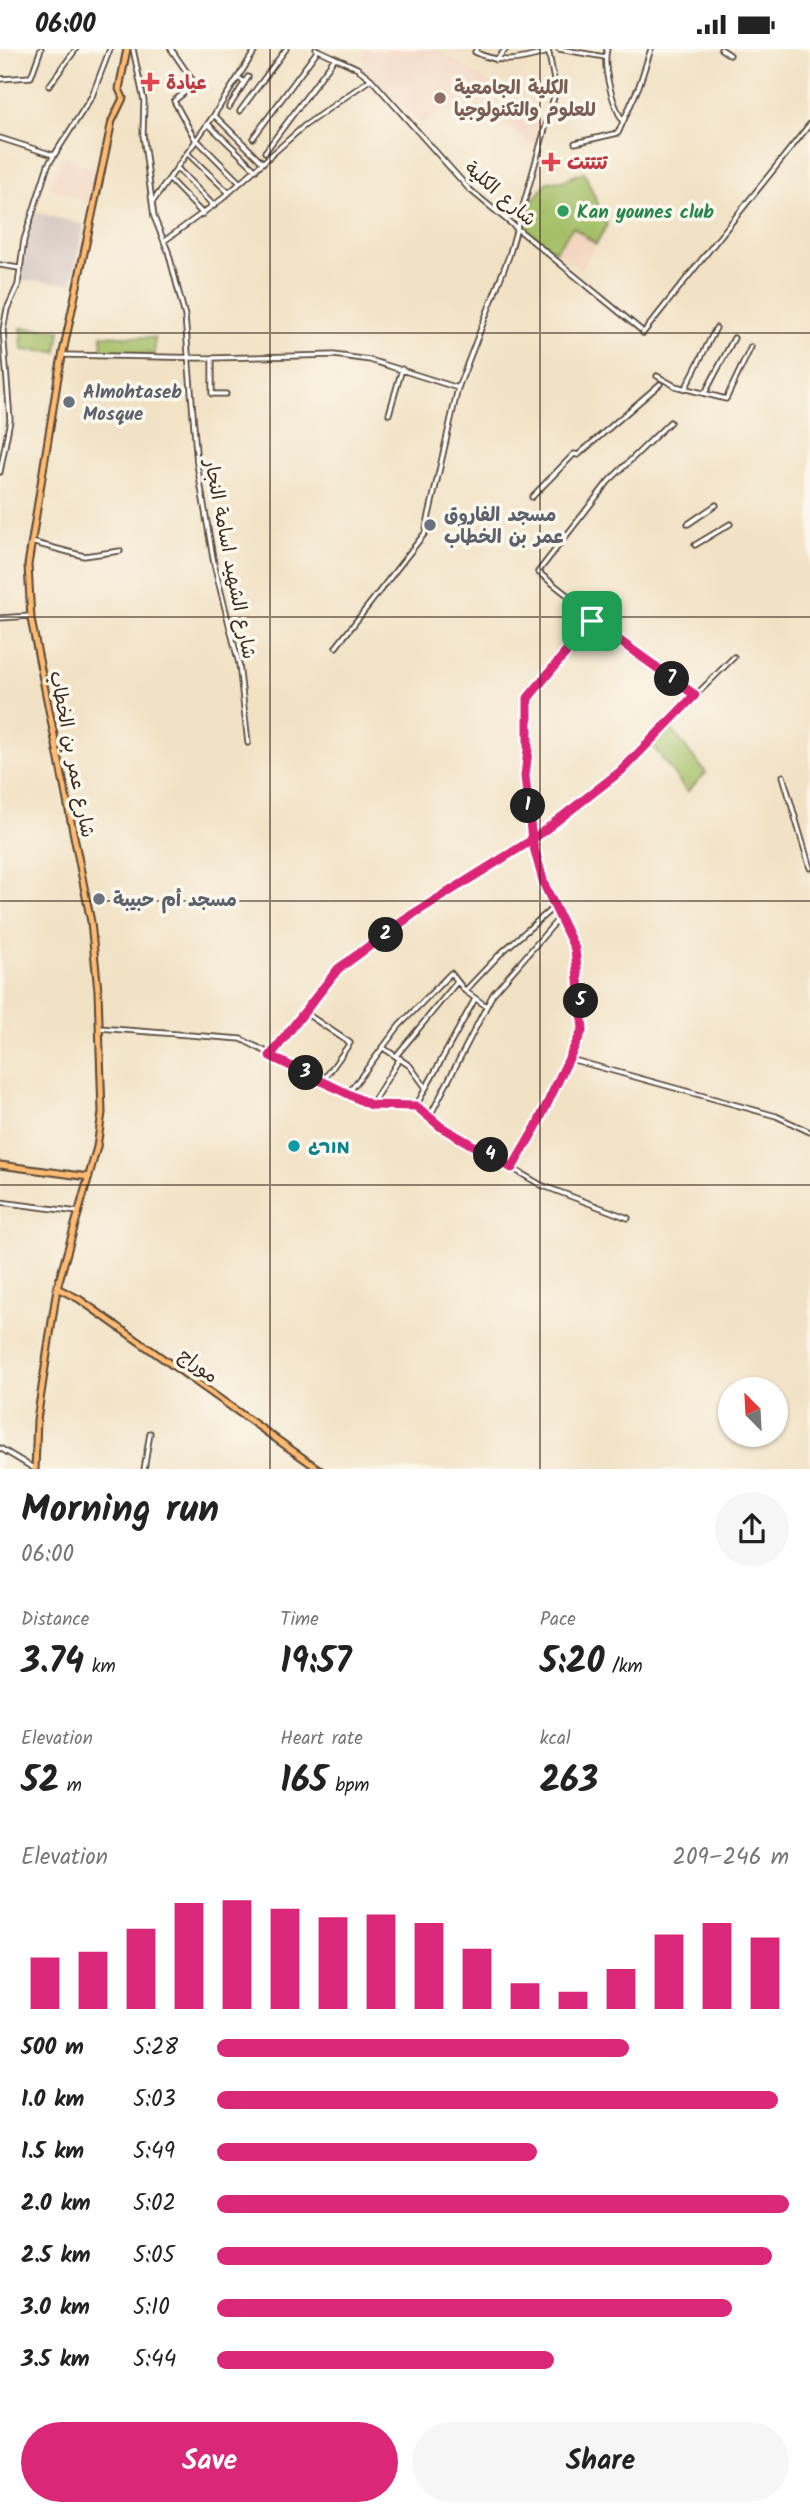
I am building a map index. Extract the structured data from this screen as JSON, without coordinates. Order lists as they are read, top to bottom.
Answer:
{
  "streets": {
    "main road": ["شارع عمر بن الخطاب", "موراج"],
    "street": ["شارع الكلية", "شارع الشهيد اسامة النجار"]
  },
  "crossings": [
    ["شارع عمر بن الخطاب", "موراج"]
  ],
  "places": {
    "health": ["عيادة", "تتتتت"],
    "other": [
      "الكلية الجامعية للعلوم والتكنولوجيا",
      "Kan younes club",
      "Almohtaseb Mosque",
      "مسجد الفاروق عمر بن الخطاب",
      "مسجد أم حبيبة",
      "מורג"
    ]
  },
  "north": "top left",
  "page": {
    "status": "06:00",
    "pins": [
      "7",
      "1",
      "2",
      "5",
      "3",
      "4"
    ],
    "heading": ["Morning run", "06:00"],
    "stats": [
      ["Distance", "3.74 km"],
      ["Time", "19:57"],
      ["Pace", "5:20 /km"],
      ["Elevation", "52 m"],
      ["Heart rate", "165 bpm"],
      ["kcal", "263"]
    ],
    "chart": ["Elevation", "209–246 m"],
    "list": [
      {
        "name": "500 m",
        "note": "5:28"
      },
      {
        "name": "1.0 km",
        "note": "5:03"
      },
      {
        "name": "1.5 km",
        "note": "5:49"
      },
      {
        "name": "2.0 km",
        "note": "5:02"
      },
      {
        "name": "2.5 km",
        "note": "5:05"
      },
      {
        "name": "3.0 km",
        "note": "5:10"
      },
      {
        "name": "3.5 km",
        "note": "5:44"
      }
    ],
    "buttons": ["Save", "Share"]
  }
}
